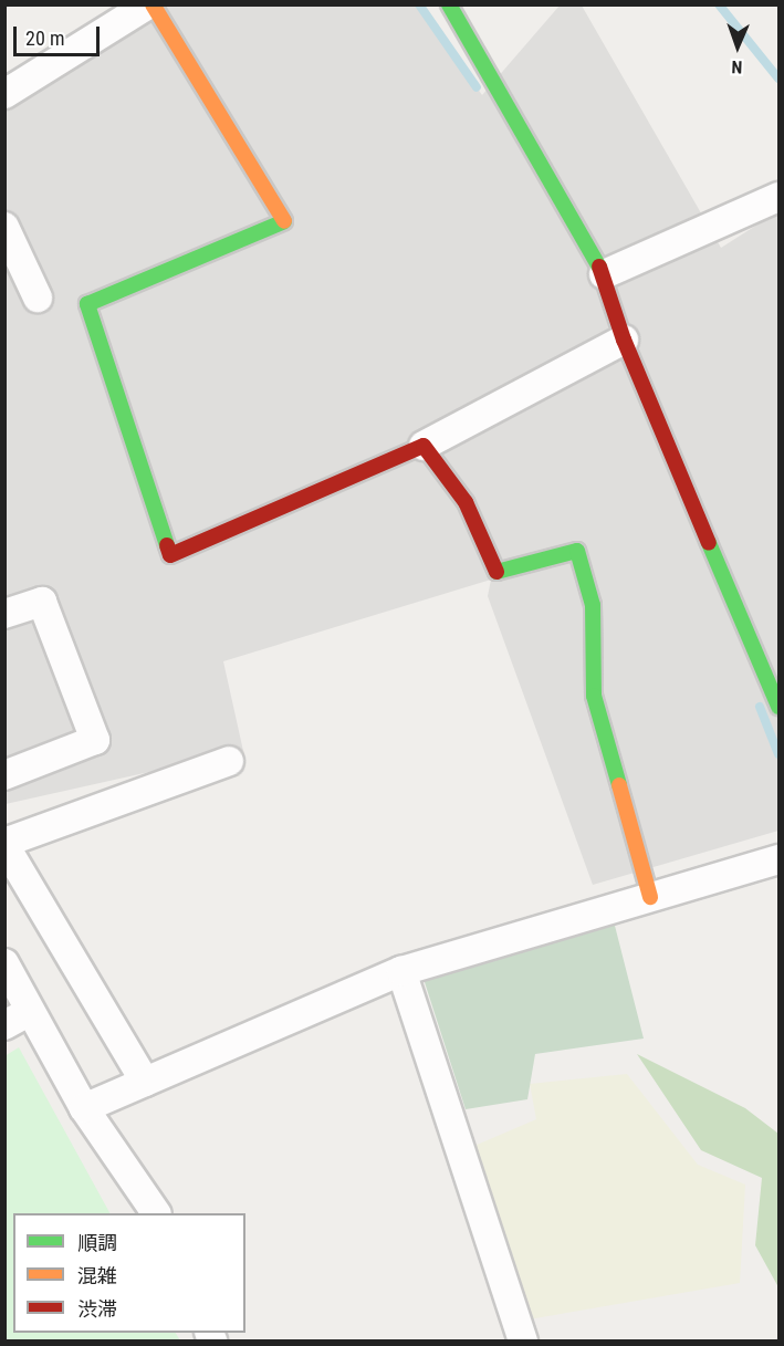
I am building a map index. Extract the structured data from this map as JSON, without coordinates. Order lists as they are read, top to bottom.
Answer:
{
  "legend": ["順調", "混雑", "渋滞"],
  "scale_bar": "20 m",
  "north": "bottom"
}
